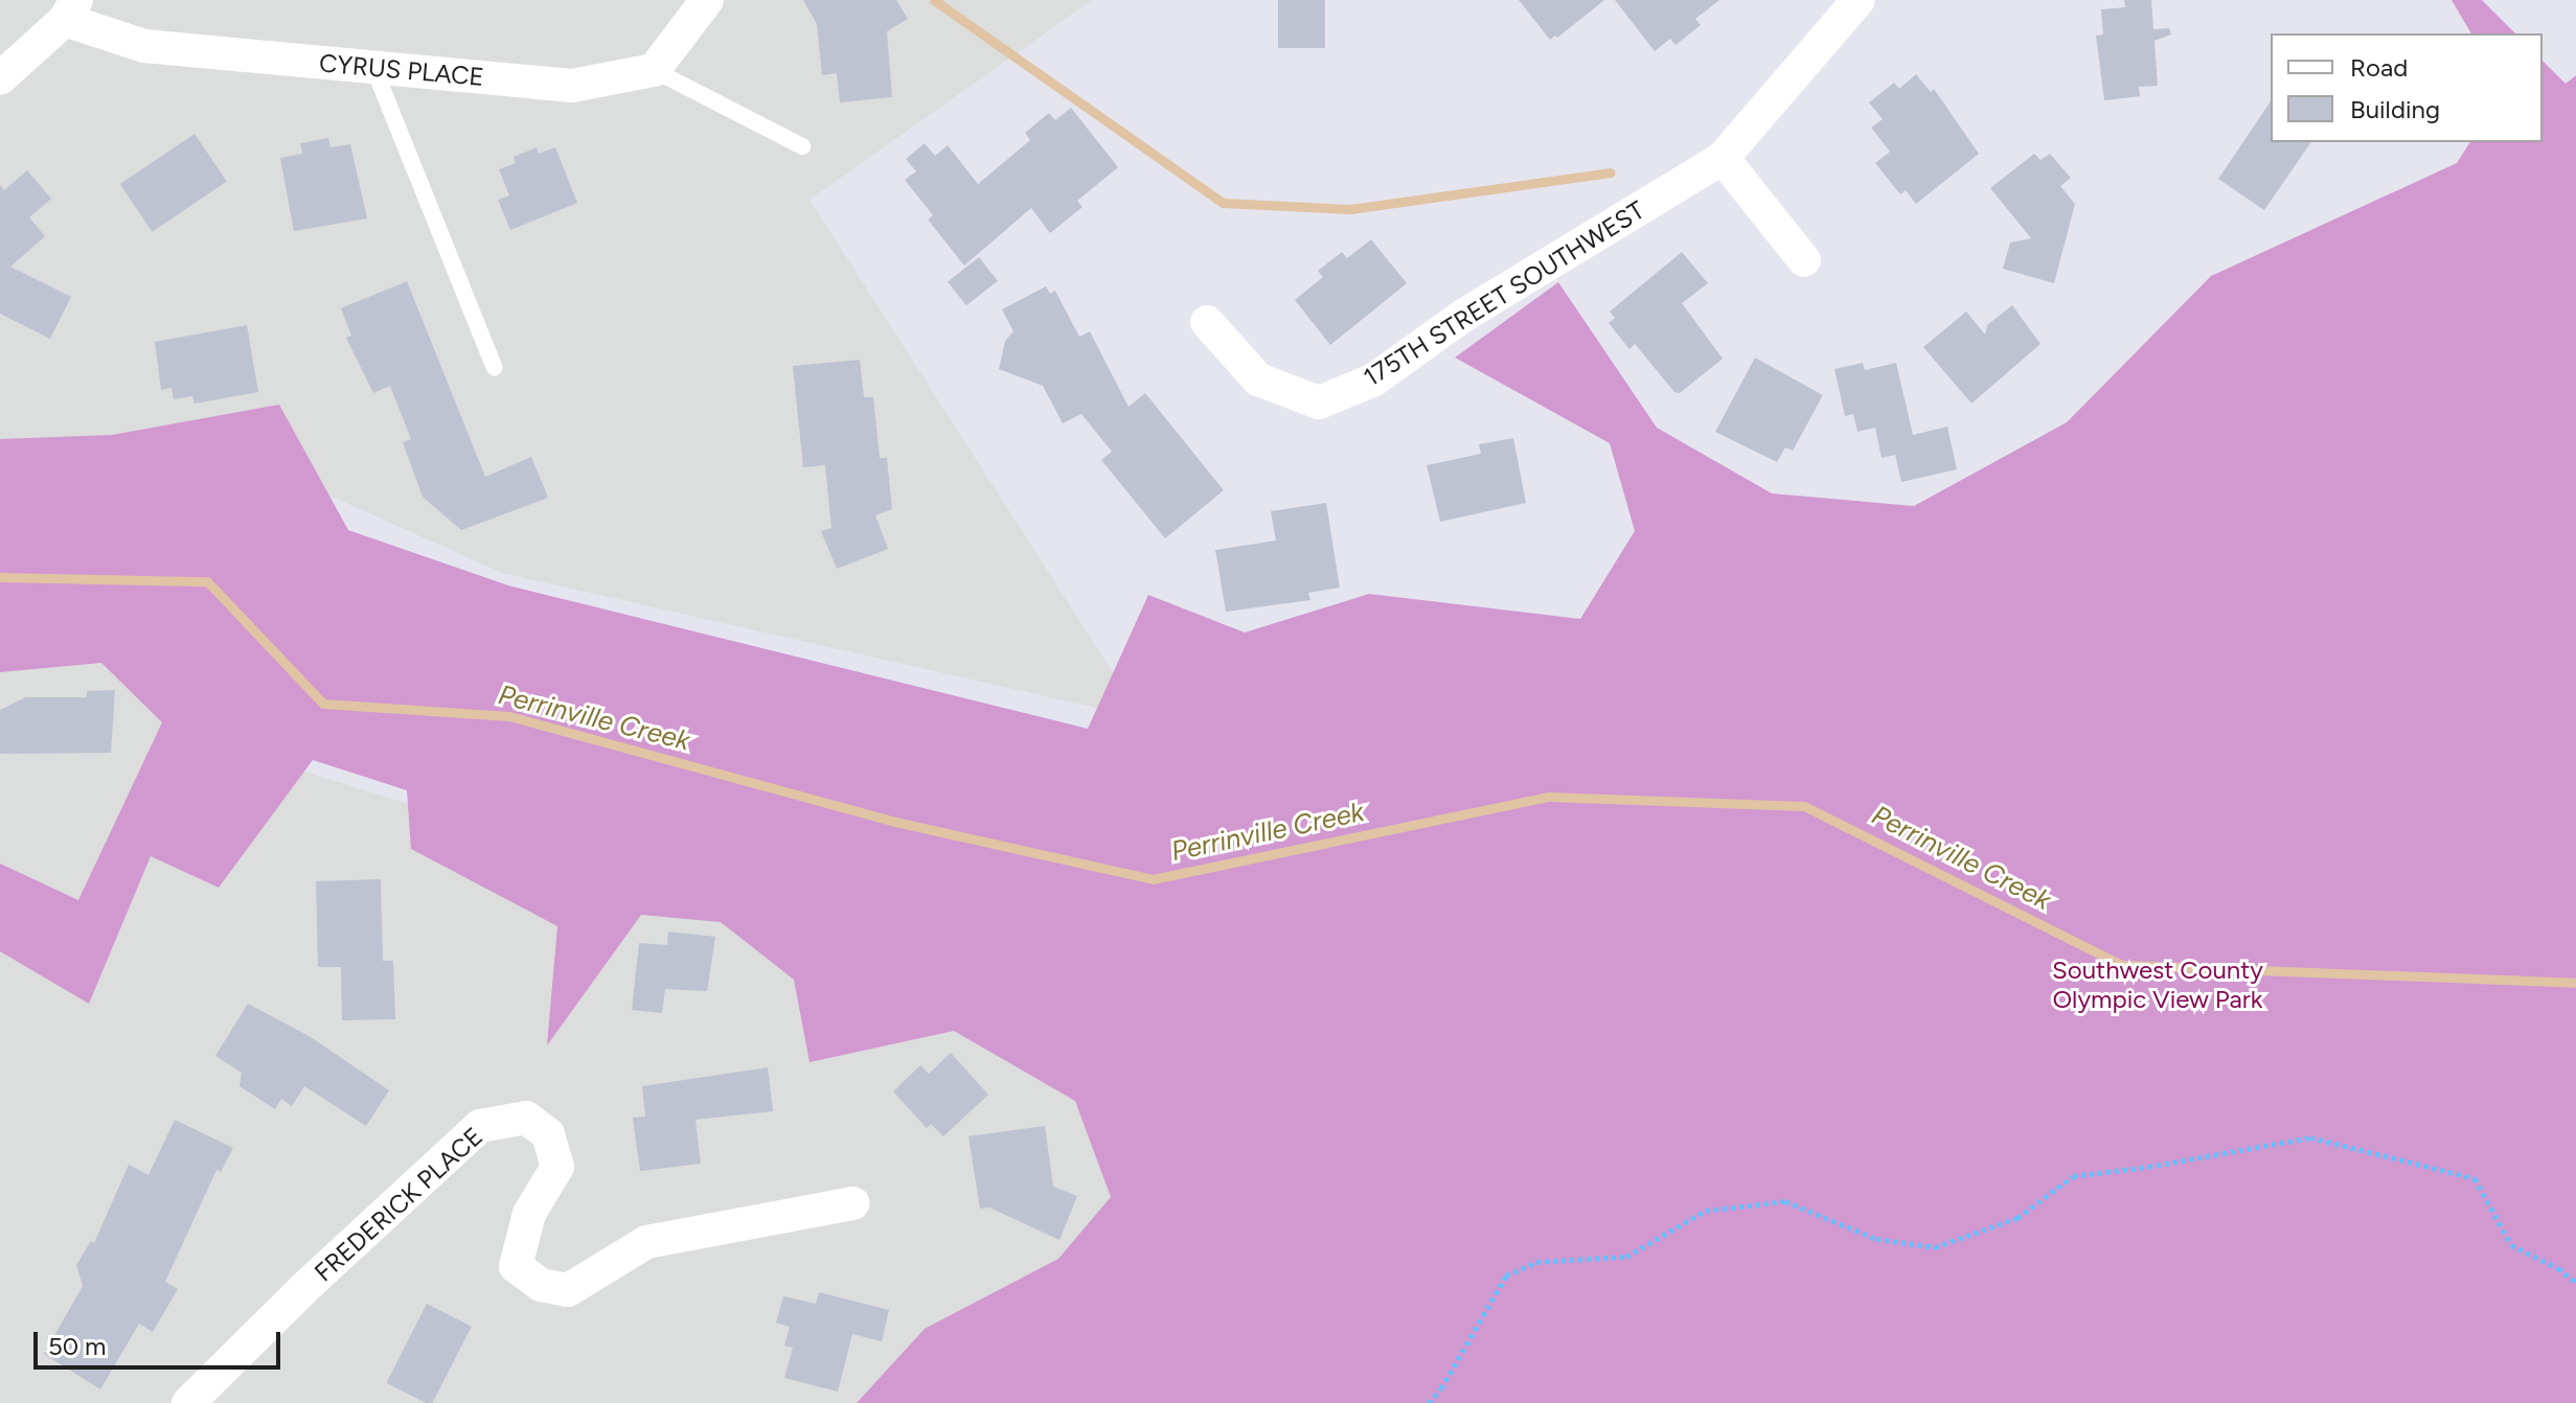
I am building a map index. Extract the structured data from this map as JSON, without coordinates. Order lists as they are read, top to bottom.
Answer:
{
  "streets": {
    "street": ["CYRUS PLACE", "175TH STREET SOUTHWEST", "FREDERICK PLACE"]
  },
  "water": ["Perrinville Creek"],
  "parks": ["Southwest County Olympic View Park"],
  "legend": ["Road", "Building"],
  "scale_bar": "50 m"
}
